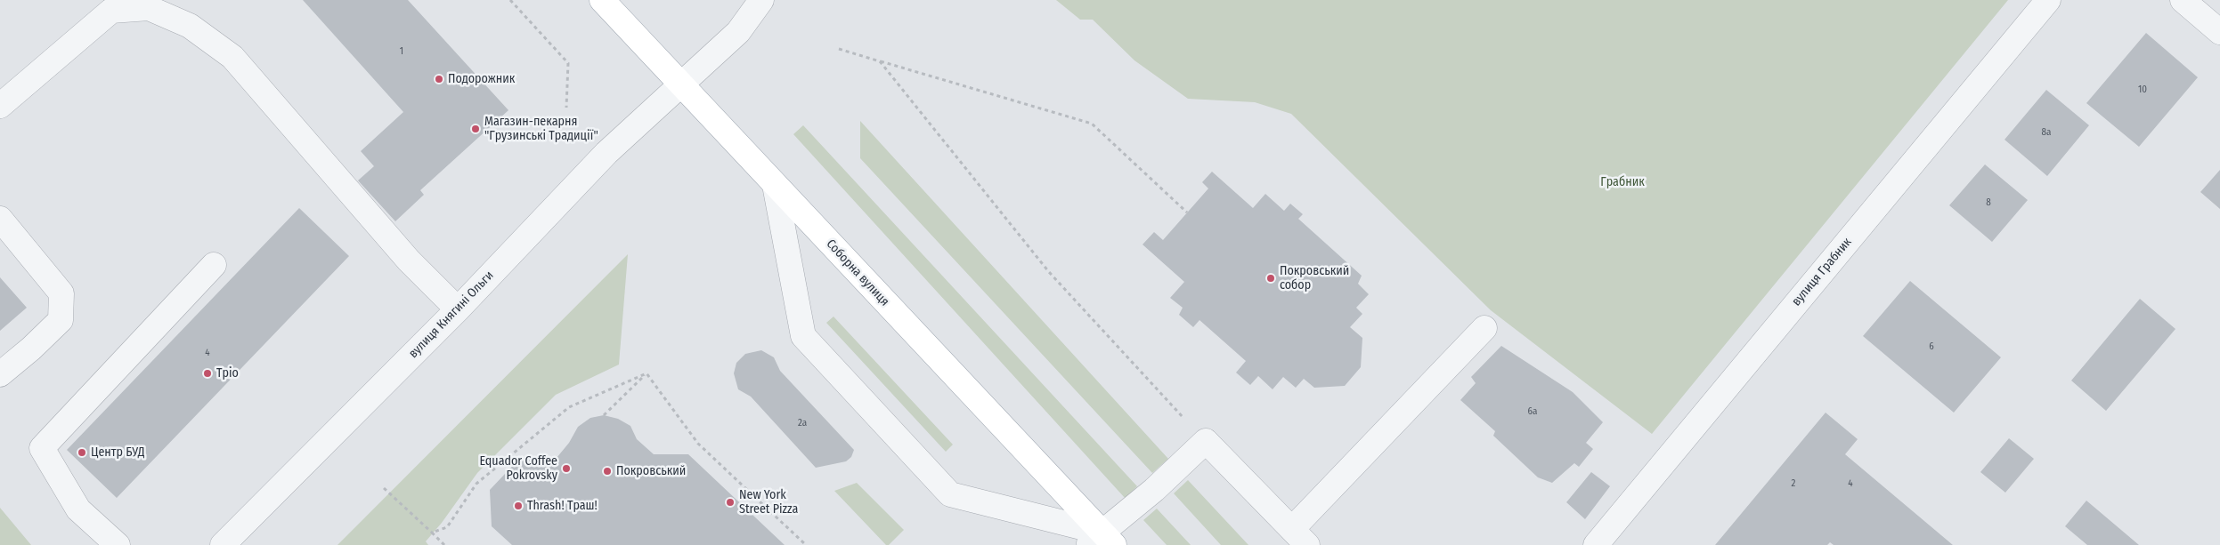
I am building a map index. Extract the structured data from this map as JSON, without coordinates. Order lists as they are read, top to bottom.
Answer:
{
  "streets": {
    "main road": ["Соборна вулиця"],
    "street": ["вулиця Грабник", "вулиця Княгині Ольги"]
  },
  "crossings": [
    ["Соборна вулиця", "вулиця Княгині Ольги"]
  ],
  "parks": ["Грабник"],
  "places": [
    "Подорожник",
    "Магазин-пекарня \"Грузинські Традиції\"",
    "Покровський собор",
    "Тріо",
    "Центр БУД",
    "Equador Coffee Pokrovsky",
    "Покровський",
    "New York Street Pizza",
    "Thrash! Траш!"
  ],
  "house_numbers": [
    "1",
    "10",
    "8а",
    "8",
    "6",
    "4",
    "6а",
    "2а",
    "2",
    "4"
  ]
}
